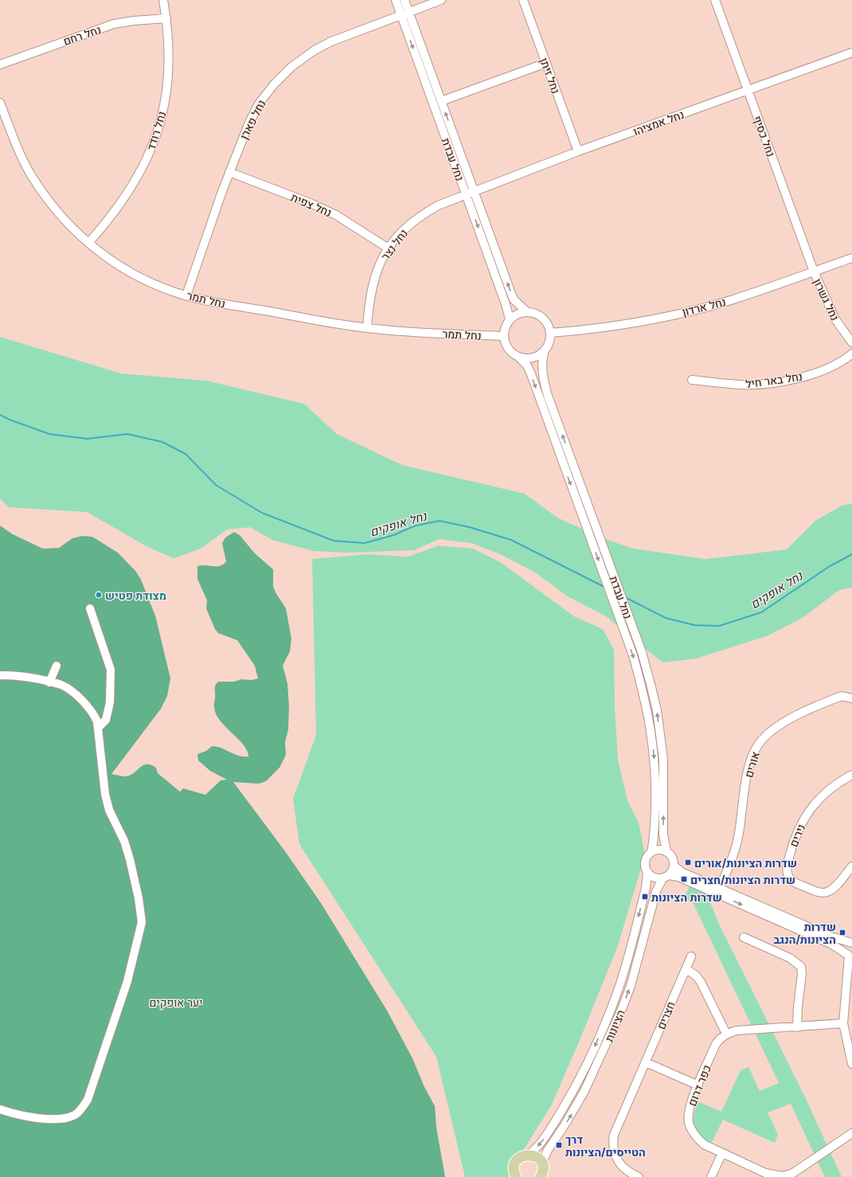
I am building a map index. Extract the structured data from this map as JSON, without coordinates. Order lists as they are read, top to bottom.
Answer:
{
  "streets": {
    "street": [
      "נחל רחם",
      "נחל זיתן",
      "נחל פארן",
      "נחל אמציהו",
      "נחל רודד",
      "נחל כסיף",
      "נחל עבדת",
      "נחל צפית",
      "נחל נצר",
      "נחל תמר",
      "נחל גשרון",
      "נחל ארדון",
      "נחל באר חיל",
      "אורים",
      "נירים",
      "חצרים",
      "הציונות",
      "כפר דרום"
    ]
  },
  "crossings": [
    ["נחל רחם", "נחל רודד"],
    ["נחל זיתן", "נחל אמציהו"],
    ["נחל פארן", "נחל עבדת"],
    ["נחל פארן", "נחל צפית"],
    ["נחל פארן", "נחל תמר"],
    ["נחל אמציהו", "נחל כסיף"],
    ["נחל אמציהו", "נחל עבדת"],
    ["נחל אמציהו", "נחל נצר"],
    ["נחל רודד", "נחל תמר"],
    ["נחל כסיף", "נחל גשרון"],
    ["נחל כסיף", "נחל ארדון"],
    ["נחל עבדת", "נחל נצר"],
    ["נחל עבדת", "נחל תמר"],
    ["נחל עבדת", "נחל ארדון"],
    ["נחל עבדת", "הציונות"],
    ["נחל צפית", "נחל נצר"],
    ["נחל נצר", "נחל תמר"],
    ["נחל תמר", "נחל ארדון"],
    ["נחל גשרון", "נחל ארדון"]
  ],
  "water": ["נחל אופקים"],
  "parks": ["יער אופקים"],
  "places": {
    "other": ["מצודת פטיש"],
    "transit": [
      "שדרות הציונות/אורים",
      "שדרות הציונות/חצרים",
      "שדרות הציונות",
      "שדרות הציונות/הנגב",
      "דרך הטייסים/הציונות"
    ]
  }
}
